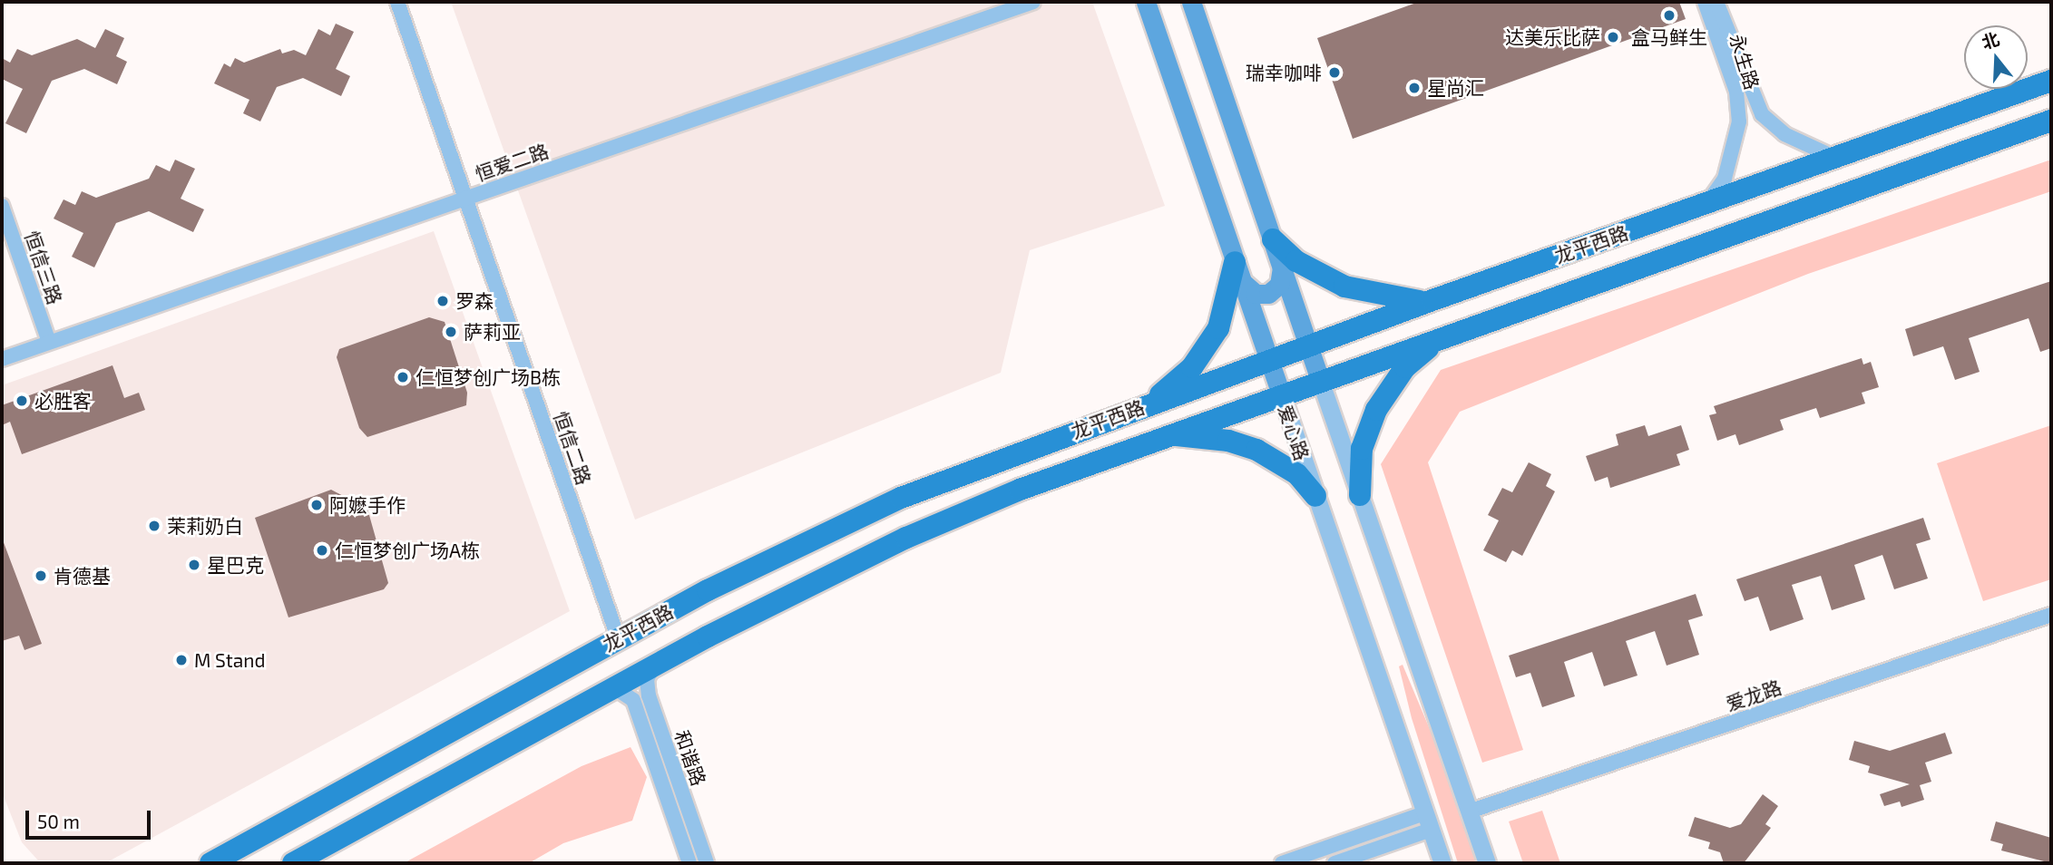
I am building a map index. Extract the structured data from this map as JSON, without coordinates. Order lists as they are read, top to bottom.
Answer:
{
  "streets": {
    "main road": ["龙平西路", "爱心路"],
    "street": [
      "永生路",
      "恒爱二路",
      "恒信三路",
      "恒信二路",
      "爱龙路",
      "和谐路"
    ]
  },
  "crossings": [
    ["永生路", "龙平西路"],
    ["恒爱二路", "恒信三路"],
    ["恒爱二路", "恒信二路"],
    ["龙平西路", "爱心路"],
    ["龙平西路", "恒信二路"],
    ["龙平西路", "和谐路"]
  ],
  "places": [
    "盒马鲜生",
    "达美乐比萨",
    "瑞幸咖啡",
    "星尚汇",
    "罗森",
    "萨莉亚",
    "仁恒梦创广场B栋",
    "必胜客",
    "阿嬷手作",
    "茉莉奶白",
    "仁恒梦创广场A栋",
    "星巴克",
    "肯德基",
    "M Stand"
  ],
  "scale_bar": "50 m",
  "north": "top"
}
